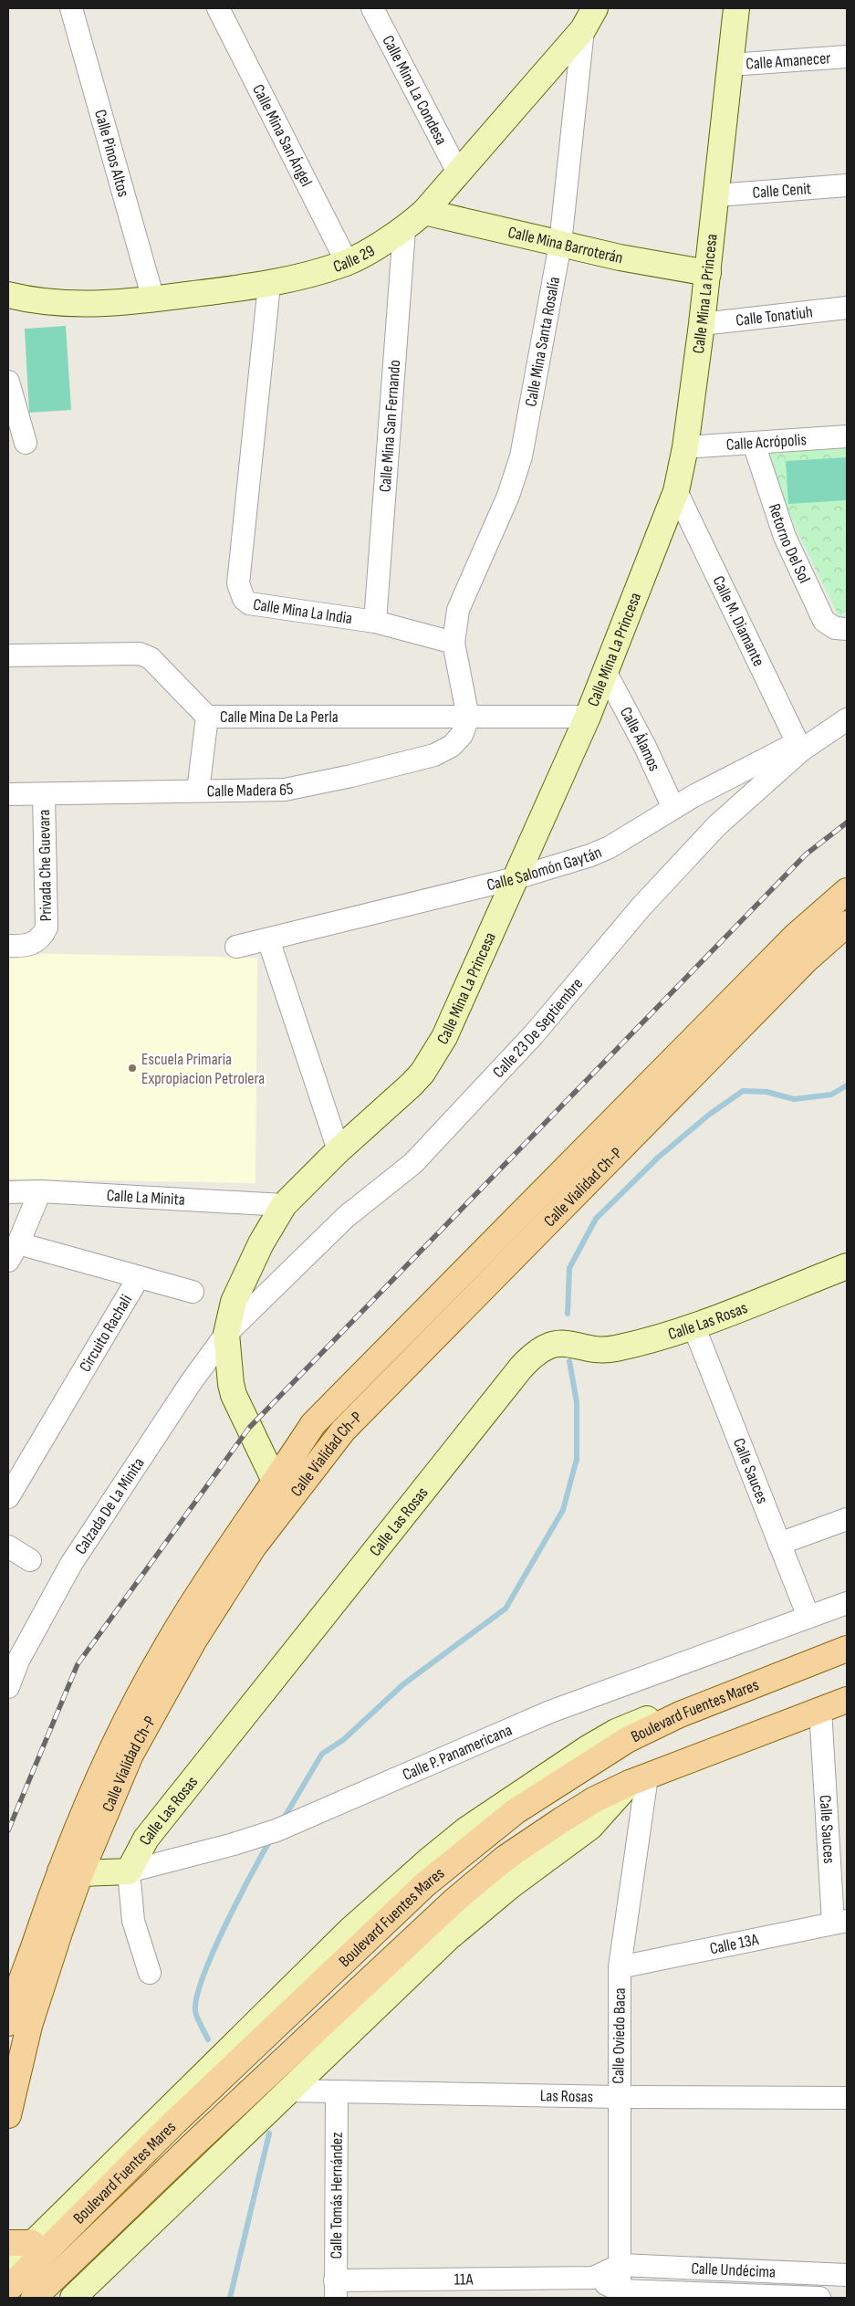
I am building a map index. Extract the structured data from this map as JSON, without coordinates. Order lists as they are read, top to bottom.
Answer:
{
  "streets": {
    "main road": ["Calle Vialidad Ch-P", "Boulevard Fuentes Mares"],
    "street": [
      "Calle Amanecer",
      "Calle Mina La Condesa",
      "Calle Mina San Ángel",
      "Calle Pinos Altos",
      "Calle Cenit",
      "Calle Mina Barroterán",
      "Calle 29",
      "Calle Mina La Princesa",
      "Calle Tonatiuh",
      "Calle Mina Santa Rosalía",
      "Calle Mina San Fernando",
      "Calle Acrópolis",
      "Retorno Del Sol",
      "Calle Mina La India",
      "Calle M. Diamante",
      "Calle Mina De La Perla",
      "Calle Álamos",
      "Calle Madera 65",
      "Privada Che Guevara",
      "Calle Salomón Gaytán",
      "Calle 23 De Septiembre",
      "Calle La Minita",
      "Calle Las Rosas",
      "Circuito Rachali",
      "Calle Sauces",
      "Calzada De La Minita",
      "Calle P. Panamericana",
      "Calle 13A",
      "Calle Oviedo Baca",
      "Las Rosas",
      "Calle Tomás Hernández",
      "Calle Undécima",
      "11A"
    ]
  },
  "crossings": [
    ["Calle Amanecer", "Calle Mina La Princesa"],
    ["Calle Mina La Condesa", "Calle 29"],
    ["Calle Mina San Ángel", "Calle 29"],
    ["Calle Pinos Altos", "Calle 29"],
    ["Calle Cenit", "Calle Mina La Princesa"],
    ["Calle Mina Barroterán", "Calle 29"],
    ["Calle Mina Barroterán", "Calle Mina La Princesa"],
    ["Calle Mina Barroterán", "Calle Mina Santa Rosalía"],
    ["Calle 29", "Calle Mina Santa Rosalía"],
    ["Calle 29", "Calle Mina San Fernando"],
    ["Calle 29", "Calle Mina La India"],
    ["Calle Mina La Princesa", "Calle Tonatiuh"],
    ["Calle Mina La Princesa", "Calle Acrópolis"],
    ["Calle Mina La Princesa", "Calle M. Diamante"],
    ["Calle Mina La Princesa", "Calle Álamos"],
    ["Calle Mina La Princesa", "Calle Salomón Gaytán"],
    ["Calle Mina La Princesa", "Calle La Minita"],
    ["Calle Mina La Princesa", "Calzada De La Minita"],
    ["Calle Mina Santa Rosalía", "Calle Mina La India"],
    ["Calle Mina San Fernando", "Calle Mina La India"],
    ["Calle Acrópolis", "Retorno Del Sol"],
    ["Calle M. Diamante", "Calle Salomón Gaytán"],
    ["Calle M. Diamante", "Calle 23 De Septiembre"],
    ["Calle Mina De La Perla", "Calle Madera 65"],
    ["Calle Álamos", "Calle Salomón Gaytán"],
    ["Calle Madera 65", "Privada Che Guevara"],
    ["Calle Salomón Gaytán", "Calle 23 De Septiembre"],
    ["Calle 23 De Septiembre", "Calzada De La Minita"],
    ["Calle Vialidad Ch-P", "Calzada De La Minita"],
    ["Calle Vialidad Ch-P", "Calle P. Panamericana"],
    ["Calle La Minita", "Circuito Rachali"],
    ["Calle La Minita", "Calzada De La Minita"],
    ["Calle Las Rosas", "Calle Sauces"],
    ["Calle Las Rosas", "Calle P. Panamericana"],
    ["Calle Sauces", "Boulevard Fuentes Mares"],
    ["Calle Sauces", "Calle P. Panamericana"],
    ["Calle Sauces", "Calle 13A"],
    ["Boulevard Fuentes Mares", "Calle Oviedo Baca"],
    ["Calle 13A", "Calle Oviedo Baca"],
    ["Calle Oviedo Baca", "Las Rosas"],
    ["Calle Oviedo Baca", "Calle Undécima"],
    ["Calle Oviedo Baca", "11A"],
    ["Las Rosas", "Calle Tomás Hernández"],
    ["Calle Tomás Hernández", "11A"],
    ["Calle Undécima", "11A"]
  ],
  "places": ["Escuela Primaria Expropiacion Petrolera"]
}
